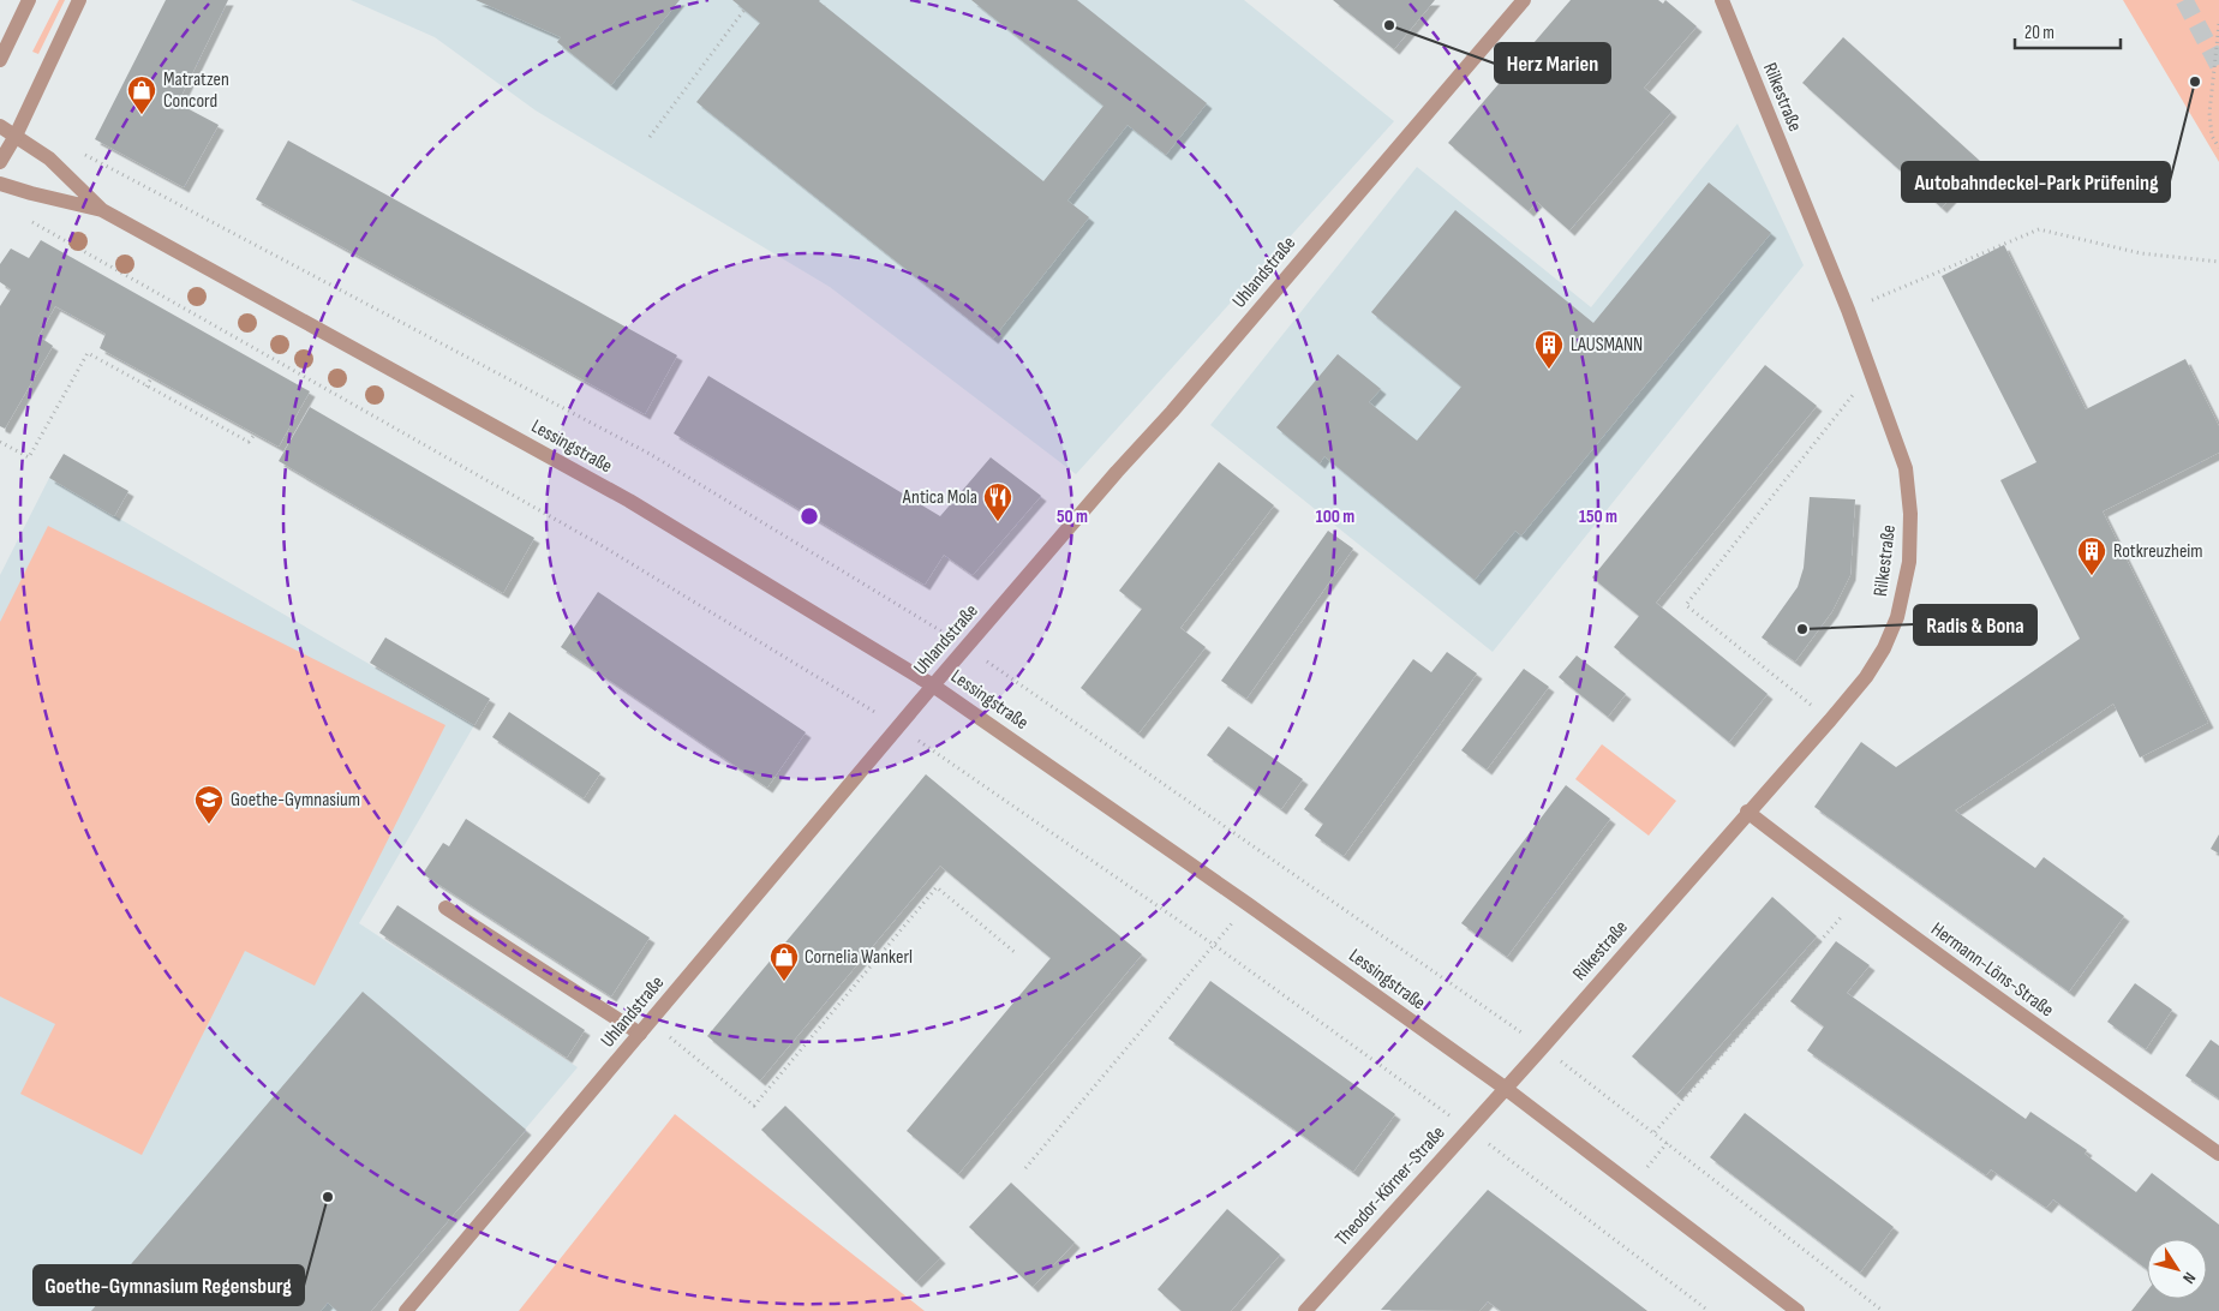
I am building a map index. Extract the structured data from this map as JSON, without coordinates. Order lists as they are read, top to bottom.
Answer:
{
  "streets": {
    "street": [
      "Rilkestraße",
      "Uhlandstraße",
      "Lessingstraße",
      "Hermann-Löns-Straße",
      "Theodor-Körner-Straße"
    ]
  },
  "crossings": [
    ["Rilkestraße", "Lessingstraße"],
    ["Rilkestraße", "Hermann-Löns-Straße"],
    ["Rilkestraße", "Theodor-Körner-Straße"],
    ["Uhlandstraße", "Lessingstraße"],
    ["Lessingstraße", "Theodor-Körner-Straße"]
  ],
  "places": {
    "other": [
      "Herz Marien",
      "Autobahndeckel-Park Prüfening",
      "Radis & Bona",
      "Goethe-Gymnasium Regensburg"
    ],
    "shop": ["Matratzen Concord", "Cornelia Wankerl"],
    "building": ["LAUSMANN", "Rotkreuzheim"],
    "restaurant": ["Antica Mola"],
    "school or university": ["Goethe-Gymnasium"]
  },
  "scale_bar": "20 m",
  "north": "bottom right",
  "rings": ["50 m", "100 m", "150 m"]
}
